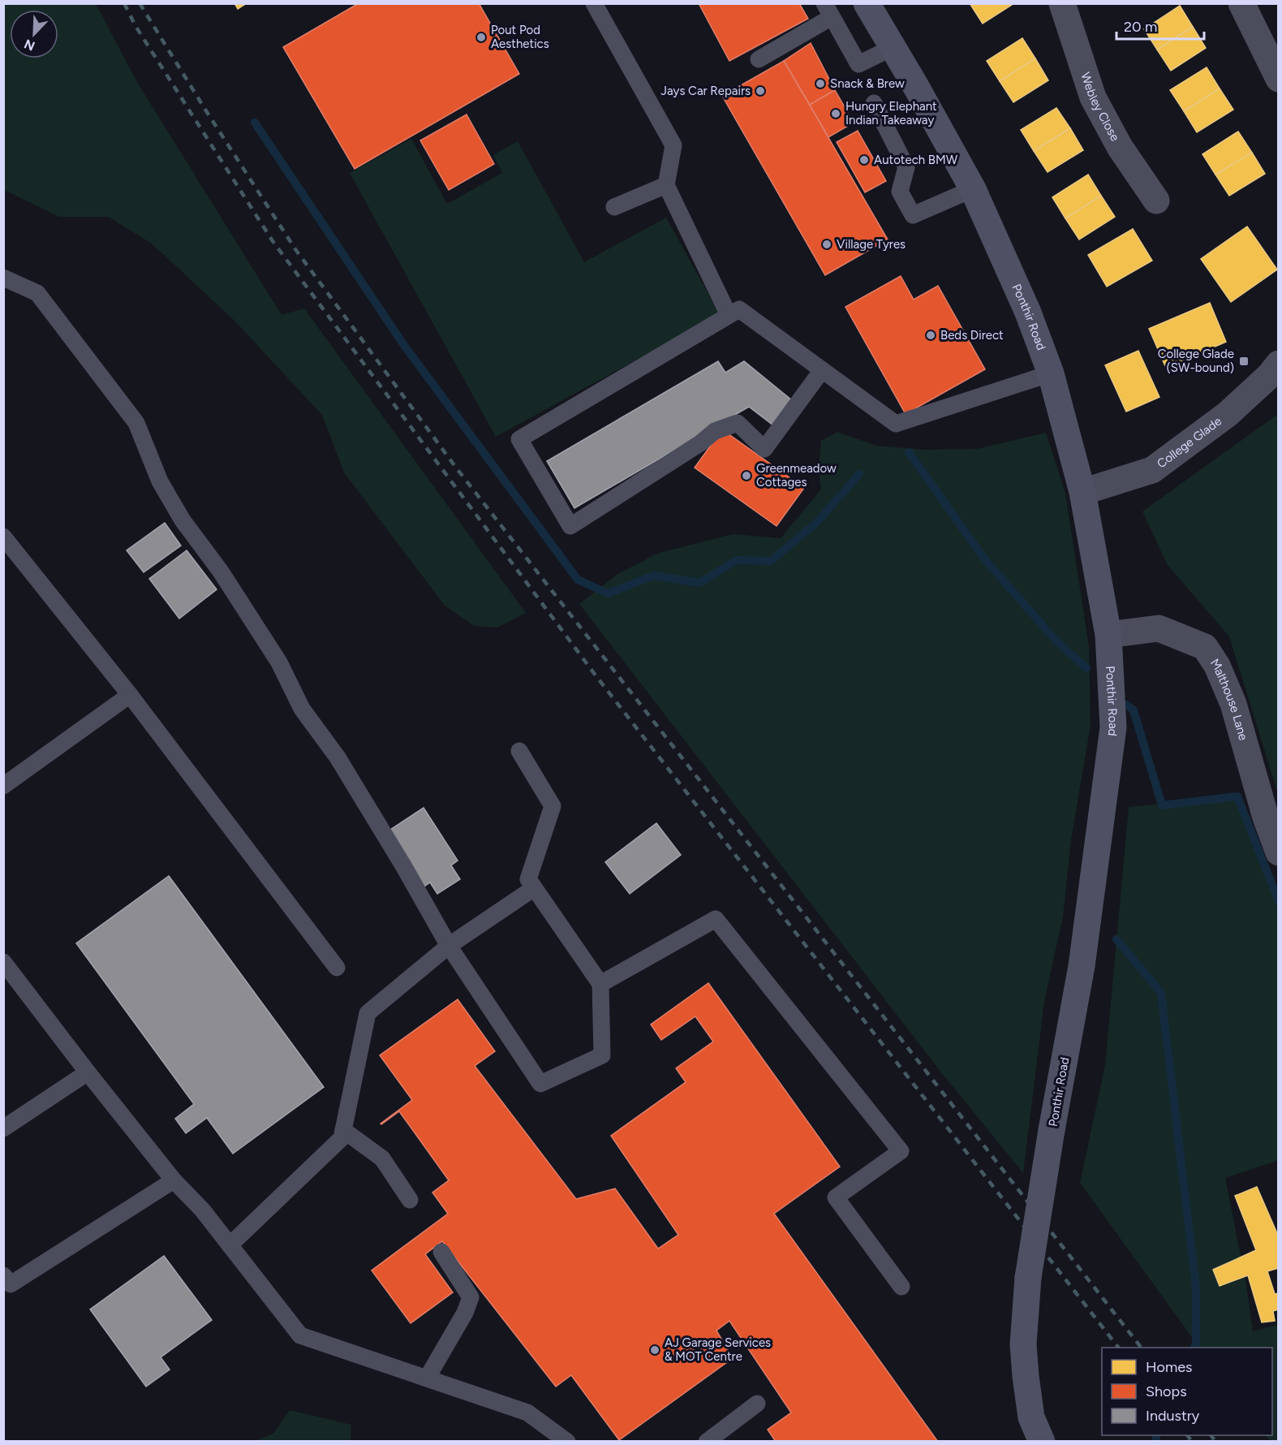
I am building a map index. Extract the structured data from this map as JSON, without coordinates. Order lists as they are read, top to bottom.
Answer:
{
  "streets": {
    "main road": ["Ponthir Road"],
    "street": ["Webley Close", "College Glade", "Malthouse Lane"]
  },
  "crossings": [
    ["Ponthir Road", "College Glade"],
    ["Ponthir Road", "Malthouse Lane"]
  ],
  "places": {
    "other": [
      "Pout Pod Aesthetics",
      "Snack & Brew",
      "Jays Car Repairs",
      "Hungry Elephant Indian Takeaway",
      "Autotech BMW",
      "Village Tyres",
      "Beds Direct",
      "Greenmeadow Cottages",
      "AJ Garage Services & MOT Centre"
    ],
    "transit": ["College Glade (SW-bound)"]
  },
  "legend": ["Homes", "Shops", "Industry"],
  "scale_bar": "20 m",
  "north": "bottom left"
}
